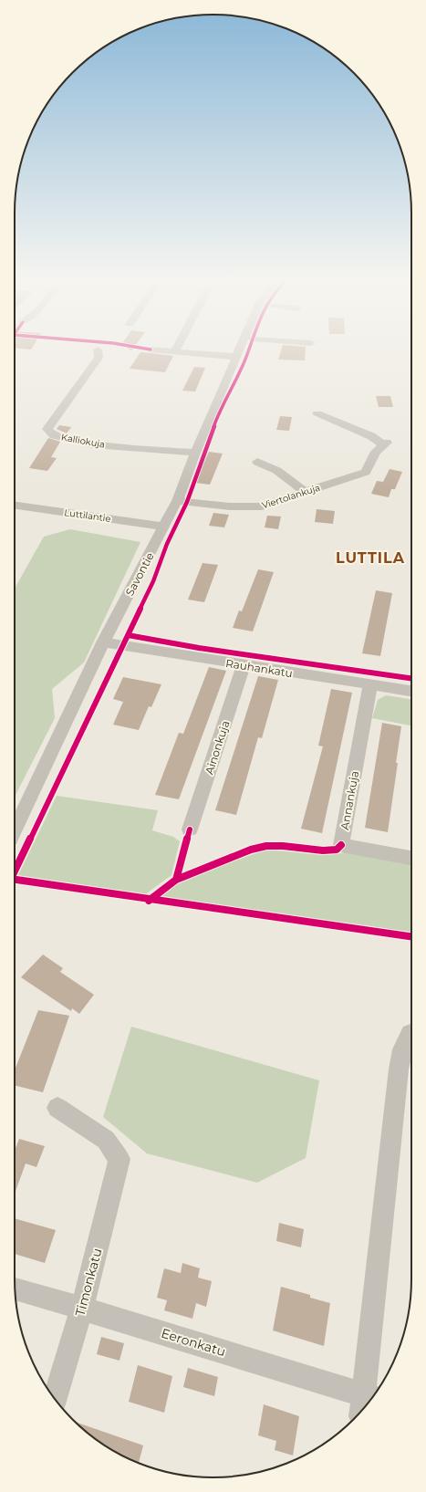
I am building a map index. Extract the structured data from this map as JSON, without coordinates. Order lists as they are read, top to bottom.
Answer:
{
  "streets": {
    "street": [
      "Kalliokuja",
      "Viertolankuja",
      "Luttilantie",
      "Savontie",
      "Rauhankatu",
      "Ainonkuja",
      "Annankuja",
      "Timonkatu",
      "Eeronkatu"
    ]
  },
  "crossings": [
    ["Kalliokuja", "Savontie"],
    ["Viertolankuja", "Savontie"],
    ["Luttilantie", "Savontie"],
    ["Savontie", "Rauhankatu"],
    ["Rauhankatu", "Ainonkuja"],
    ["Rauhankatu", "Annankuja"],
    ["Timonkatu", "Eeronkatu"]
  ],
  "districts": ["LUTTILA"]
}
